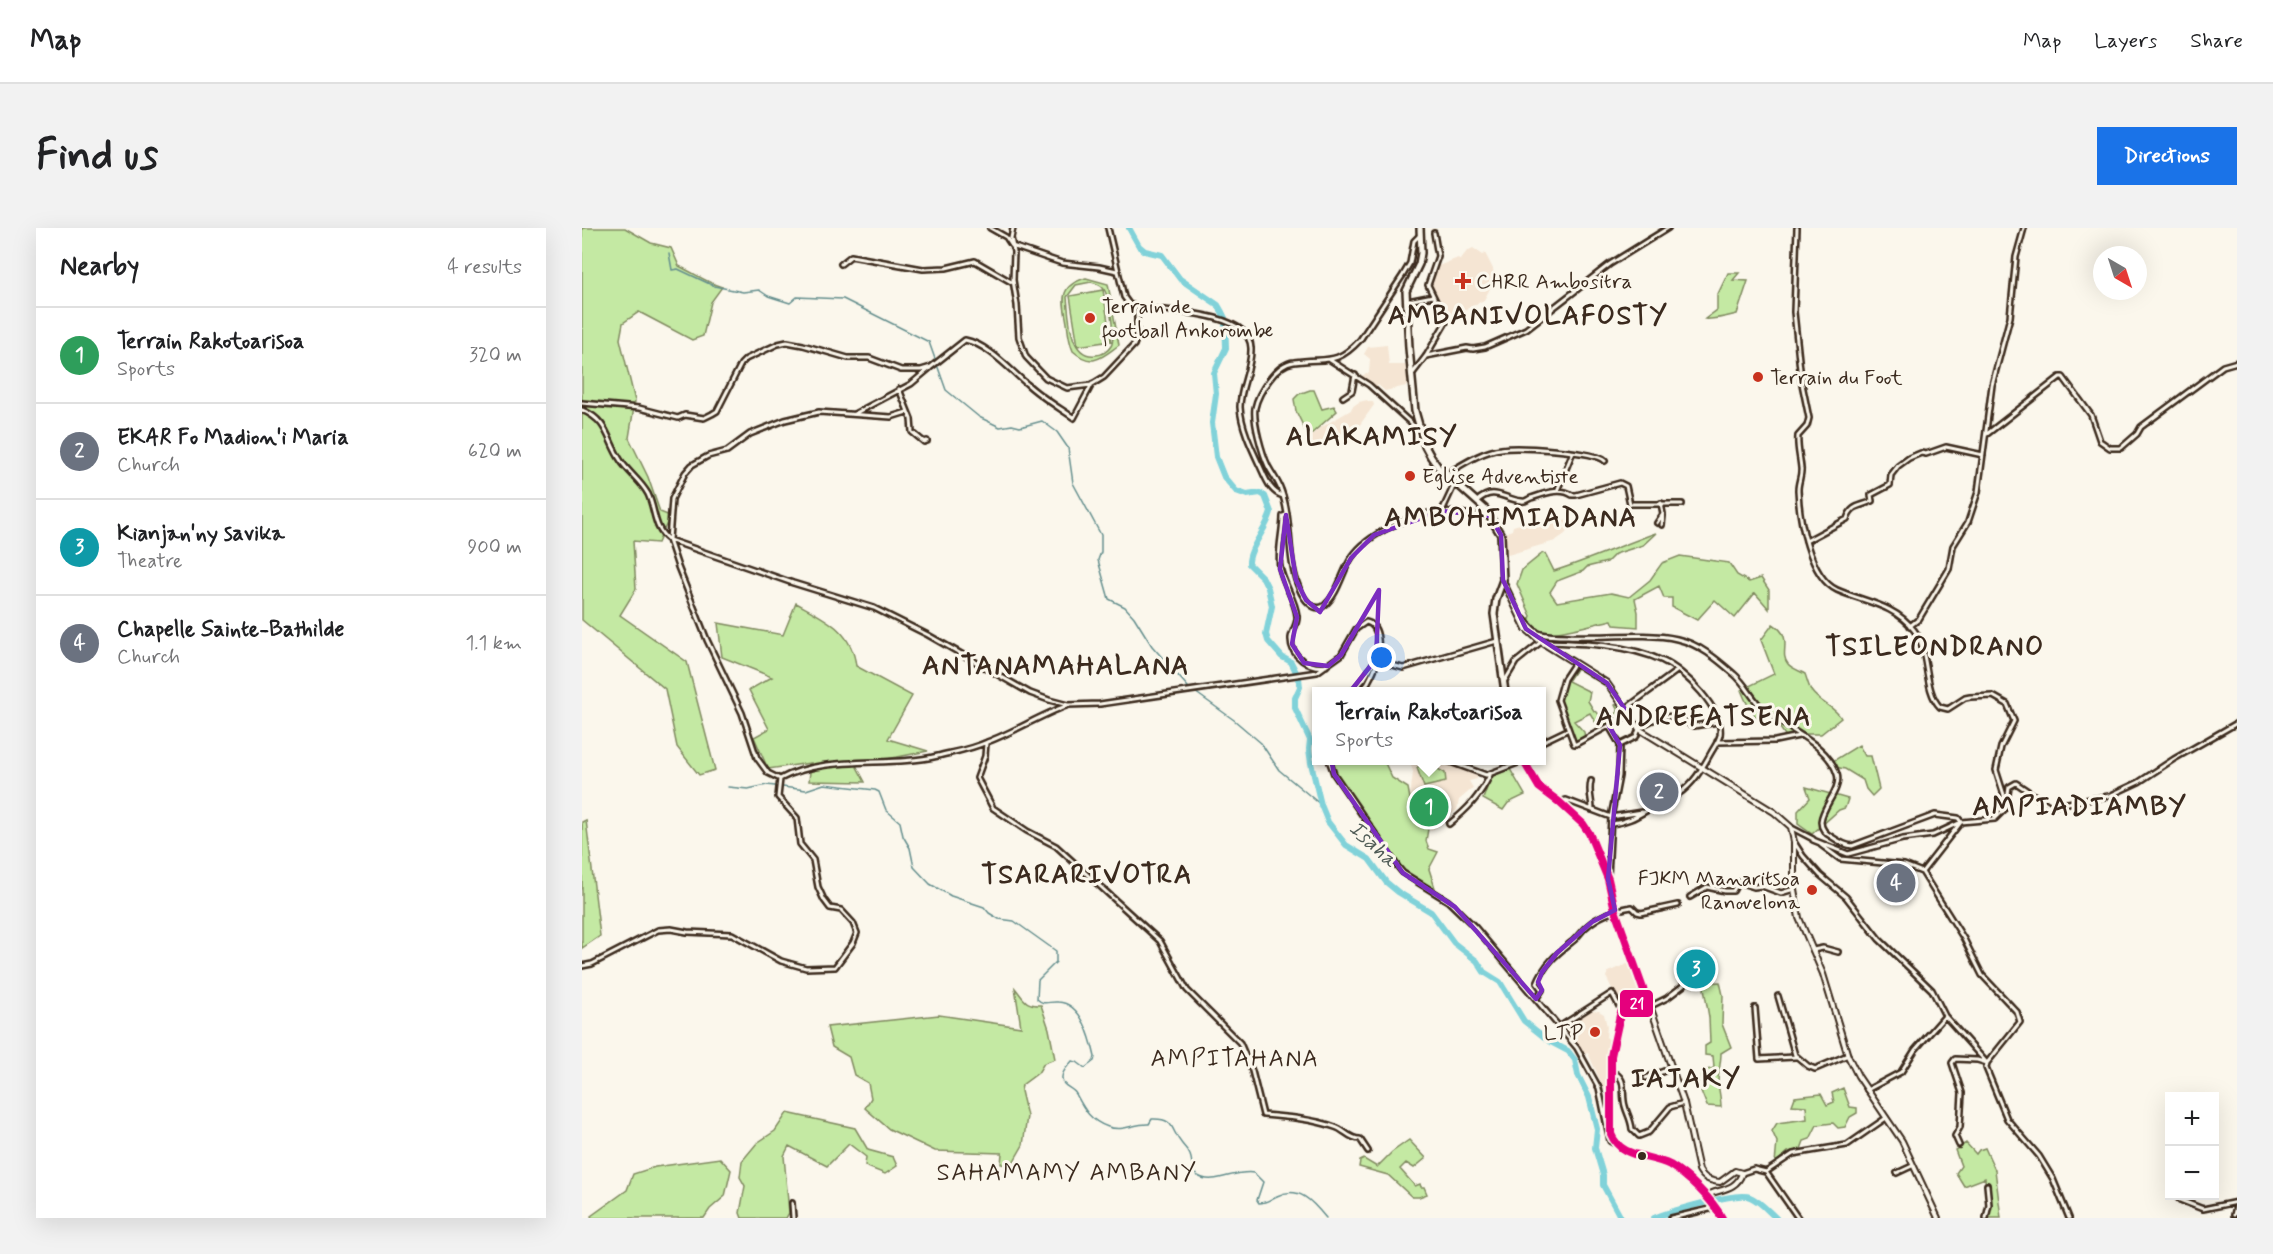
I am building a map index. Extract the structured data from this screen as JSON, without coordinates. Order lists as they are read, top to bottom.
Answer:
{
  "districts": [
    "AMBANIVOLAFOSTY",
    "ALAKAMISY",
    "AMBOHIMIADANA",
    "TSILEONDRANO",
    "ANTANAMAHALANA",
    "ANDREFATSENA",
    "AMPIADIAMBY",
    "TSARARIVOTRA",
    "AMPITAHANA",
    "IAJAKY",
    "SAHAMAMY AMBANY"
  ],
  "water": ["Isaha"],
  "places": {
    "health": ["CHRR Ambositra"],
    "other": [
      "Terrain de football Ankorombe",
      "Terrain du Foot",
      "Eglise Adventiste",
      "FJKM Manaritsoa Ranovelona",
      "LTP"
    ]
  },
  "lines": ["transit line 21"],
  "north": "bottom right",
  "page": {
    "header": "Map",
    "nav": ["Map", "Layers", "Share"],
    "buttons": "Directions",
    "title": "Find us",
    "heading": ["Nearby", "4 results"],
    "list": [
      {
        "mark": "1",
        "name": "Terrain Rakotoarisoa",
        "note": "Sports",
        "value": "320 m"
      },
      {
        "mark": "2",
        "name": "EKAR Fo Madion'i Maria",
        "note": "Church",
        "value": "620 m"
      },
      {
        "mark": "3",
        "name": "Kianjan'ny savika",
        "note": "Theatre",
        "value": "900 m"
      },
      {
        "mark": "4",
        "name": "Chapelle Sainte-Bathilde",
        "note": "Church",
        "value": "1.1 km"
      }
    ],
    "popup": ["Terrain Rakotoarisoa", "Sports"],
    "pins": [
      "2",
      "1",
      "4",
      "3"
    ],
    "map_buttons": ["+", "−"]
  }
}
